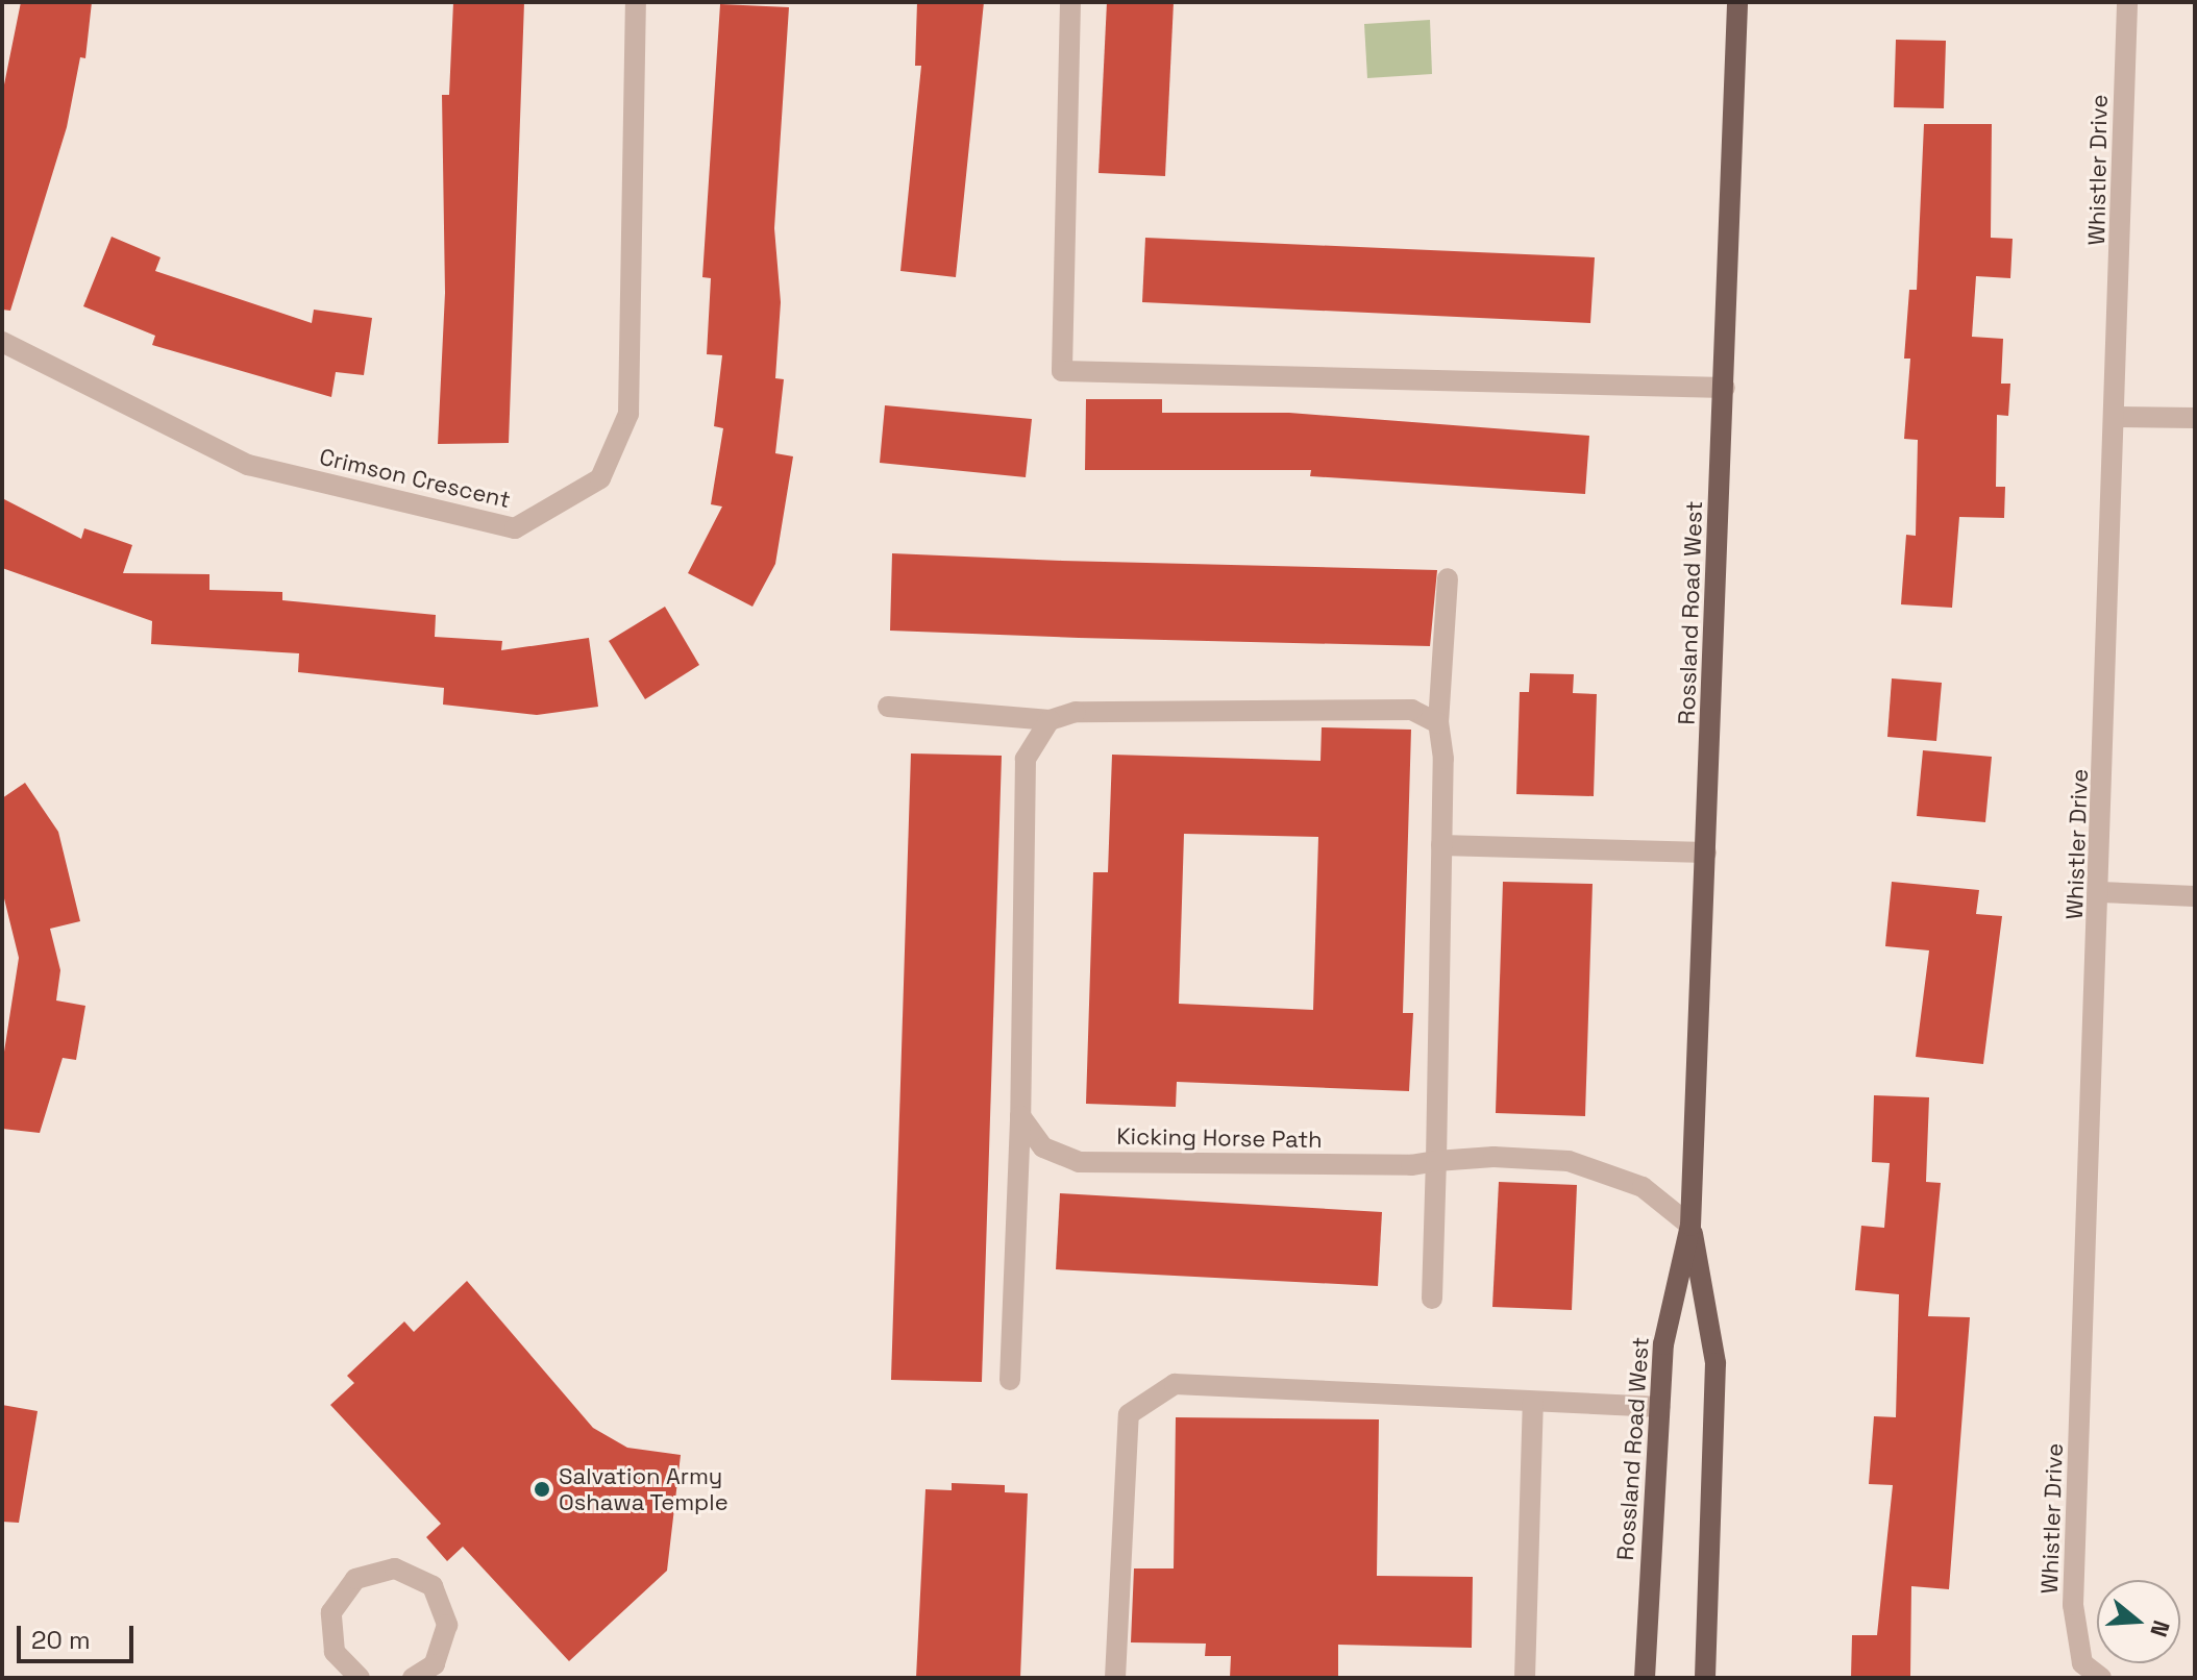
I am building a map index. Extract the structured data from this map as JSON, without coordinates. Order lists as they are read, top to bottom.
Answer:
{
  "streets": {
    "main road": ["Rossland Road West"],
    "street": ["Whistler Drive", "Crimson Crescent", "Kicking Horse Path"]
  },
  "crossings": [
    ["Rossland Road West", "Kicking Horse Path"]
  ],
  "places": ["Salvation Army Oshawa Temple"],
  "scale_bar": "20 m",
  "north": "right"
}
